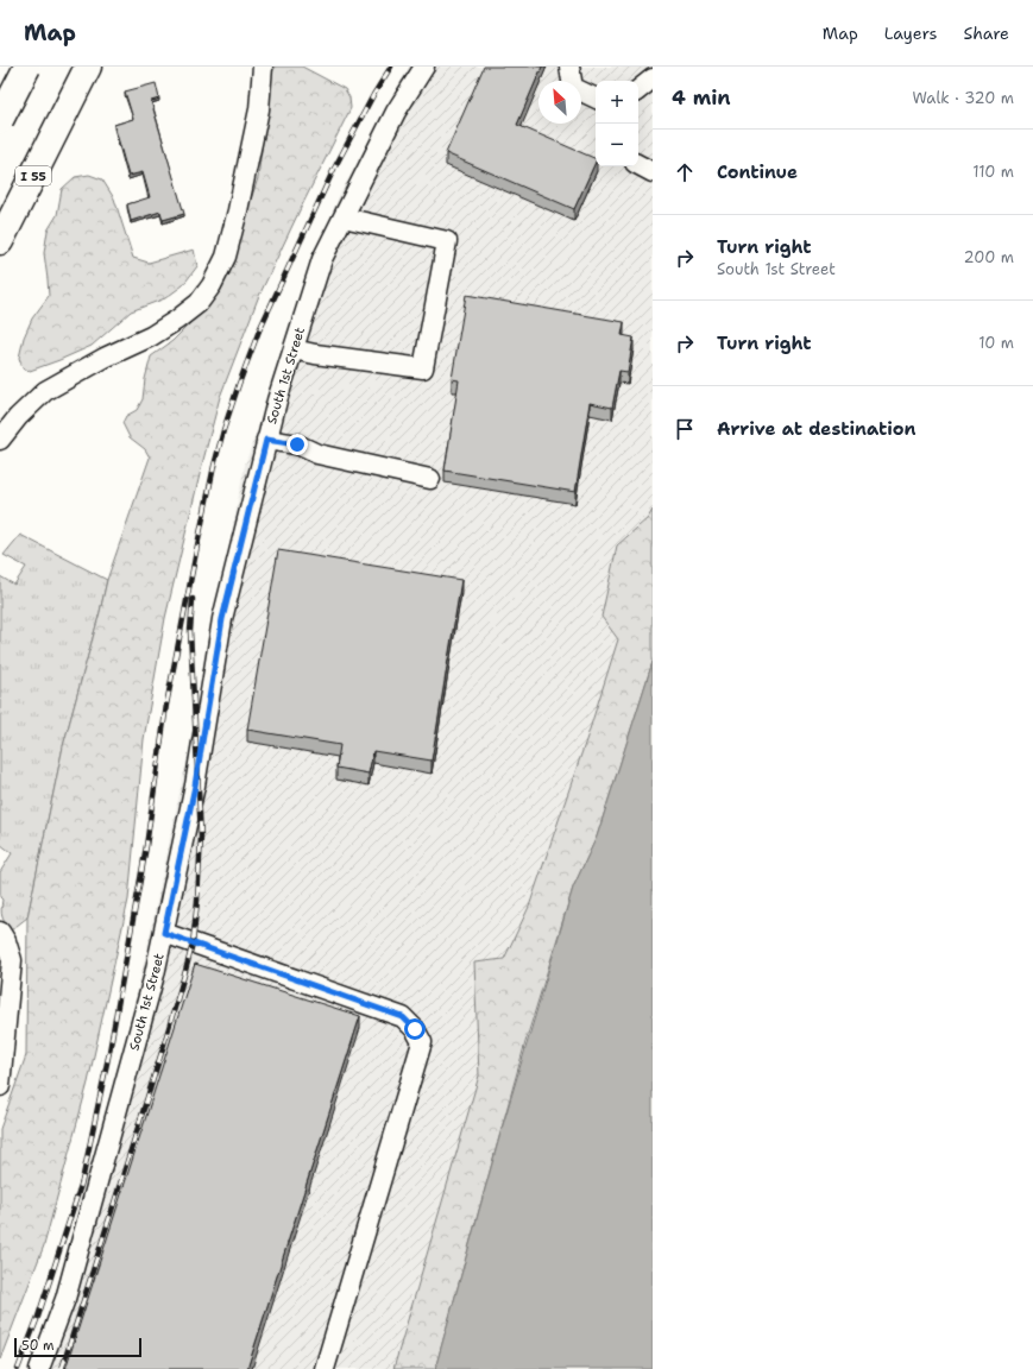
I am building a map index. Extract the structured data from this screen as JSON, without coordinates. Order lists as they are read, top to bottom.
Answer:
{
  "streets": {
    "highway": ["I 55"],
    "street": ["South 1st Street"]
  },
  "scale_bar": "50 m",
  "north": "top left",
  "page": {
    "header": "Map",
    "nav": ["Map", "Layers", "Share"],
    "heading": ["4 min", "Walk · 320 m"],
    "map_buttons": ["+", "−"],
    "list": [
      ["Continue", "110 m"],
      ["Turn right", "South 1st Street", "200 m"],
      ["Turn right", "10 m"],
      "Arrive at destination"
    ],
    "scale": "50 m"
  }
}
